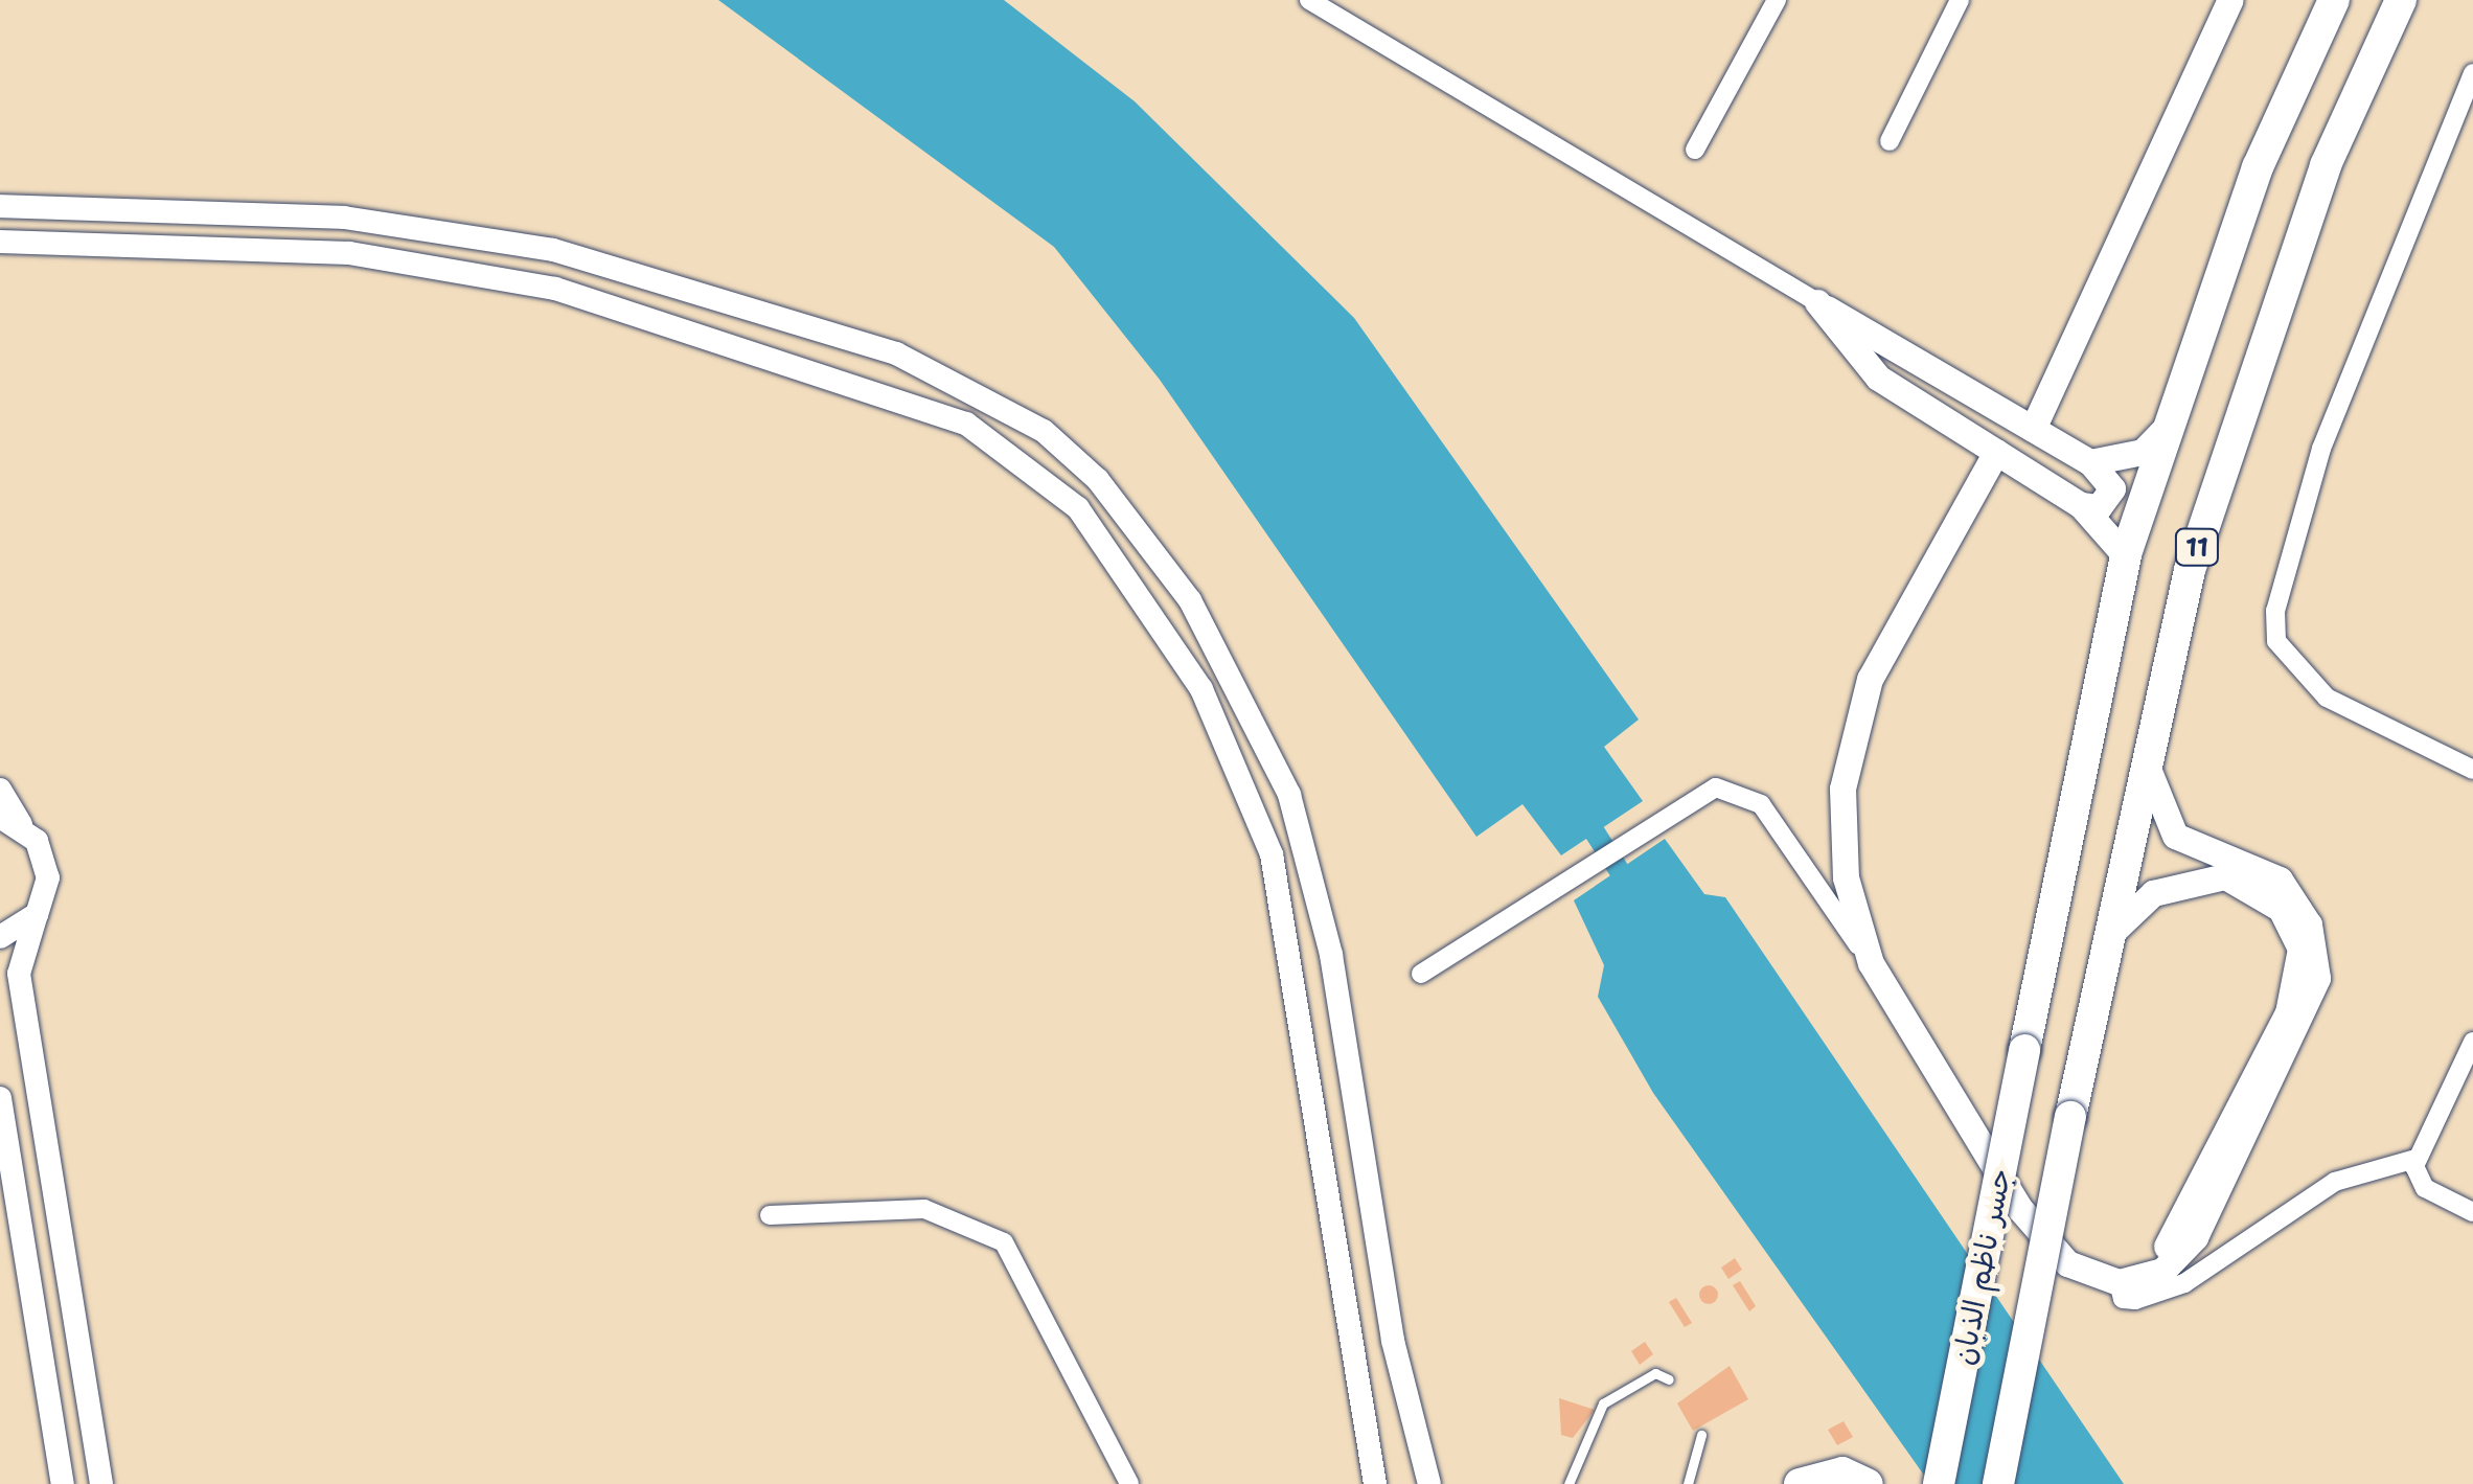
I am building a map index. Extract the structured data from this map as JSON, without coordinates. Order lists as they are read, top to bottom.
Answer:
{
  "streets": {
    "highway": ["11", "جسر ناظم الذبان"]
  },
  "crossings": [
    ["11", "جسر ناظم الذبان"]
  ]
}
